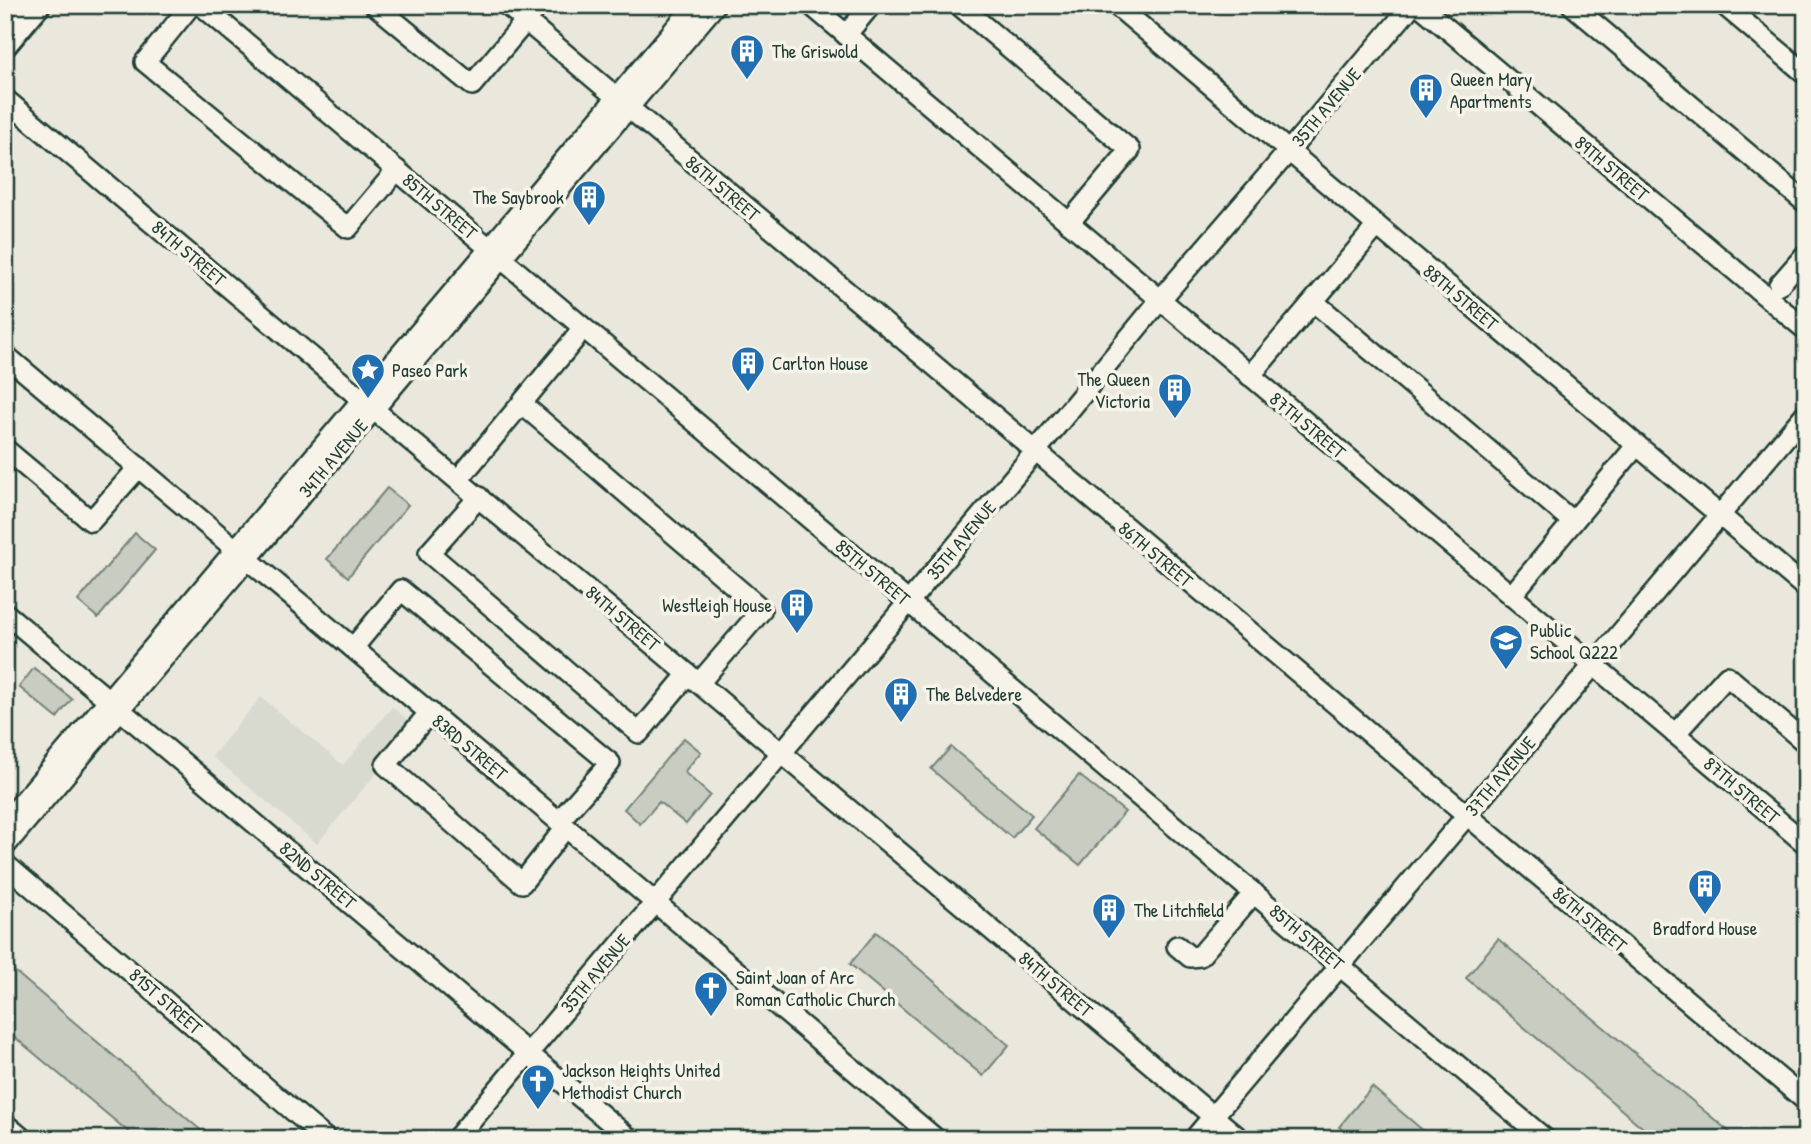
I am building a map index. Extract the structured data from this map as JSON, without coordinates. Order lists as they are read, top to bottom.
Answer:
{
  "streets": {
    "street": [
      "35TH AVENUE",
      "89TH STREET",
      "86TH STREET",
      "85TH STREET",
      "84TH STREET",
      "88TH STREET",
      "87TH STREET",
      "34TH AVENUE",
      "83RD STREET",
      "37TH AVENUE",
      "82ND STREET",
      "81ST STREET"
    ]
  },
  "crossings": [
    ["35TH AVENUE", "86TH STREET"],
    ["35TH AVENUE", "85TH STREET"],
    ["35TH AVENUE", "84TH STREET"],
    ["35TH AVENUE", "88TH STREET"],
    ["35TH AVENUE", "87TH STREET"],
    ["35TH AVENUE", "83RD STREET"],
    ["35TH AVENUE", "82ND STREET"],
    ["86TH STREET", "34TH AVENUE"],
    ["86TH STREET", "37TH AVENUE"],
    ["85TH STREET", "34TH AVENUE"],
    ["85TH STREET", "37TH AVENUE"],
    ["84TH STREET", "34TH AVENUE"],
    ["84TH STREET", "37TH AVENUE"],
    ["88TH STREET", "37TH AVENUE"],
    ["87TH STREET", "37TH AVENUE"],
    ["34TH AVENUE", "83RD STREET"],
    ["34TH AVENUE", "82ND STREET"]
  ],
  "places": {
    "building": [
      "The Griswold",
      "Queen Mary Apartments",
      "The Saybrook",
      "Carlton House",
      "The Queen Victoria",
      "Westleigh House",
      "The Belvedere",
      "Bradford House",
      "The Litchfield"
    ],
    "place": ["Paseo Park"],
    "school or university": ["Public School Q222"],
    "church": ["Saint Joan of Arc Roman Catholic Church", "Jackson Heights United Methodist Church"]
  }
}
